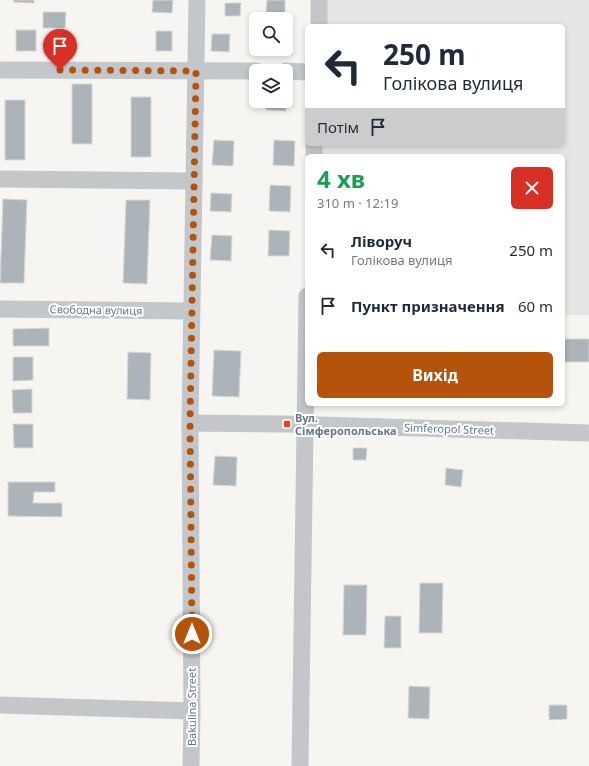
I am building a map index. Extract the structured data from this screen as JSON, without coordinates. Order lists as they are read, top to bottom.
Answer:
{
  "streets": {
    "street": ["Свободна вулиця", "Simferopol Street", "Bakulina Street"]
  },
  "crossings": [
    ["Свободна вулиця", "Bakulina Street"],
    ["Simferopol Street", "Bakulina Street"]
  ],
  "places": {
    "transit": ["Вул. Сімферопольська"]
  },
  "page": {
    "turn": ["250 m", "Голікова вулиця"],
    "then": "Потім",
    "heading": ["4 хв", "310 m · 12:19"],
    "list": [
      {
        "name": "Ліворуч",
        "note": "Голікова вулиця",
        "value": "250 m"
      },
      {
        "name": "Пункт призначення",
        "value": "60 m"
      }
    ],
    "buttons": "Вихід"
  }
}
